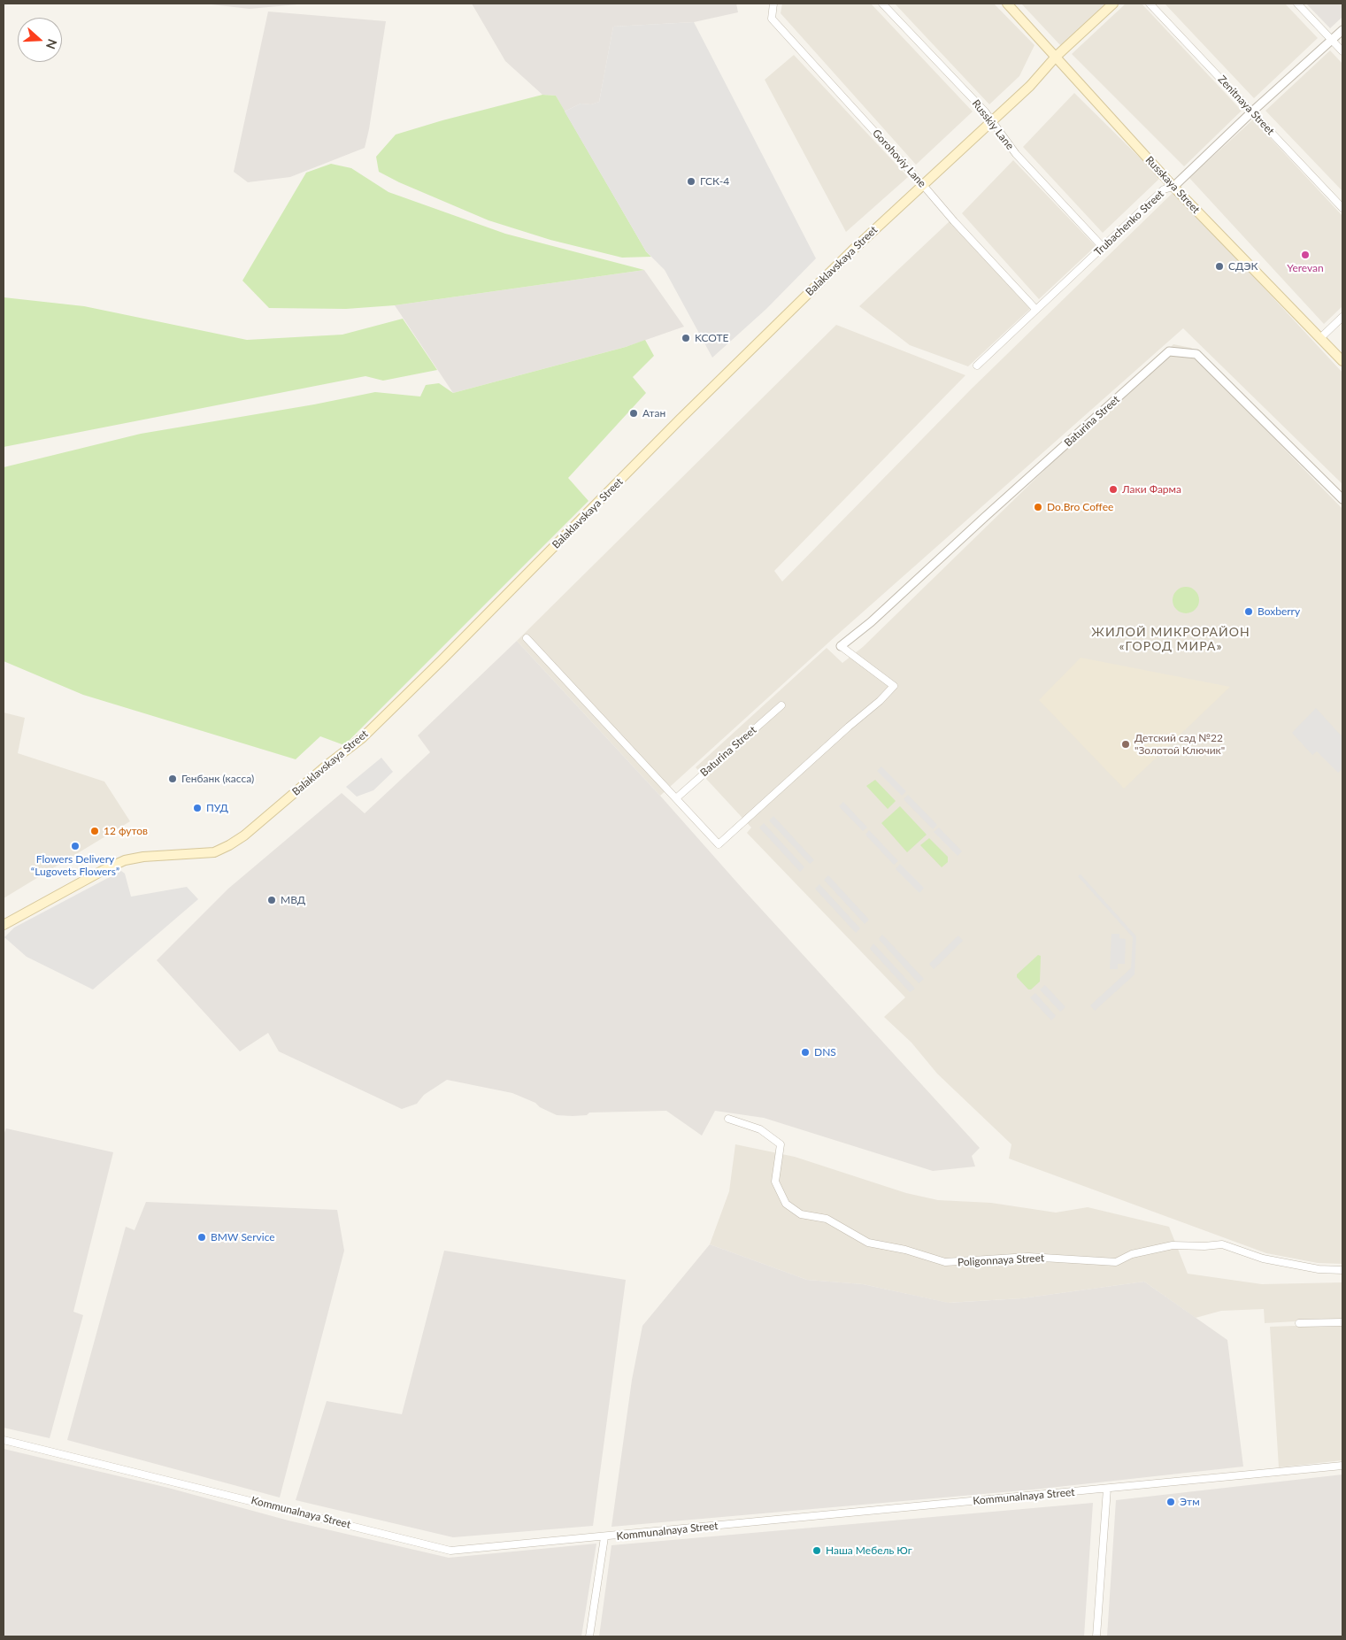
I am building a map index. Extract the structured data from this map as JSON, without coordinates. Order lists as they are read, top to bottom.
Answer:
{
  "streets": {
    "main road": ["Russkaya Street", "Balaklavskaya Street"],
    "street": [
      "Zenitnaya Street",
      "Russkiy Lane",
      "Gorohoviy Lane",
      "Trubachenko Street",
      "Baturina Street",
      "Poligonnaya Street",
      "Kommunalnaya Street"
    ]
  },
  "crossings": [
    ["Zenitnaya Street", "Trubachenko Street"],
    ["Russkiy Lane", "Trubachenko Street"],
    ["Russkiy Lane", "Balaklavskaya Street"],
    ["Gorohoviy Lane", "Trubachenko Street"],
    ["Gorohoviy Lane", "Balaklavskaya Street"],
    ["Russkaya Street", "Trubachenko Street"],
    ["Russkaya Street", "Balaklavskaya Street"]
  ],
  "districts": ["ЖИЛОЙ МИКРОРАЙОН «ГОРОД МИРА»"],
  "places": [
    "ГСК-4",
    "Yerevan",
    "СДЭК",
    "KCOTE",
    "Атан",
    "Лаки Фарма",
    "Do.Bro Coffee",
    "Boxberry",
    "Детский сад №22 \"Золотой Ключик\"",
    "Генбанк (касса)",
    "ПУД",
    "12 футов",
    "Flowers Delivery “Lugovets Flowers”",
    "МВД",
    "DNS",
    "BMW Service",
    "Этм",
    "Наша Мебель Юг"
  ],
  "north": "right"
}
